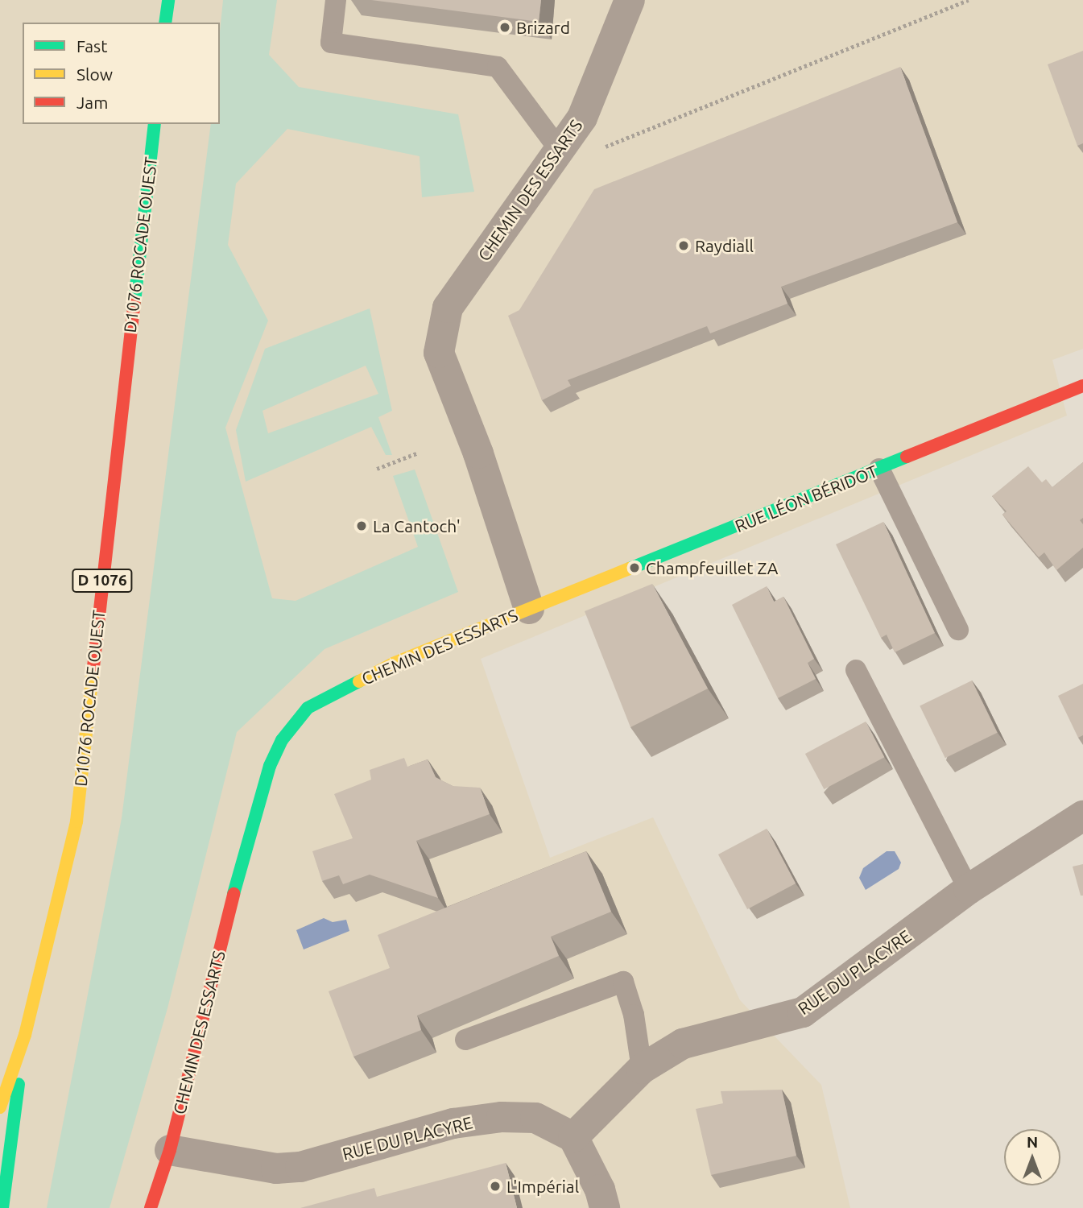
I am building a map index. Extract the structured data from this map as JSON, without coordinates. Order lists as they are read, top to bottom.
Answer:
{
  "streets": {
    "street": [
      "CHEMIN DES ESSARTS",
      "D1076 ROCADE OUEST",
      "RUE LÉON BÉRIDOT",
      "D 1076",
      "RUE DU PLACYRE"
    ]
  },
  "crossings": [
    ["CHEMIN DES ESSARTS", "RUE LÉON BÉRIDOT"],
    ["CHEMIN DES ESSARTS", "RUE DU PLACYRE"],
    ["D1076 ROCADE OUEST", "D 1076"]
  ],
  "places": [
    "Brizard",
    "Raydiall",
    "La Cantoch'",
    "Champfeuillet ZA",
    "L'Impérial"
  ],
  "legend": ["Fast", "Slow", "Jam"],
  "north": "top"
}
